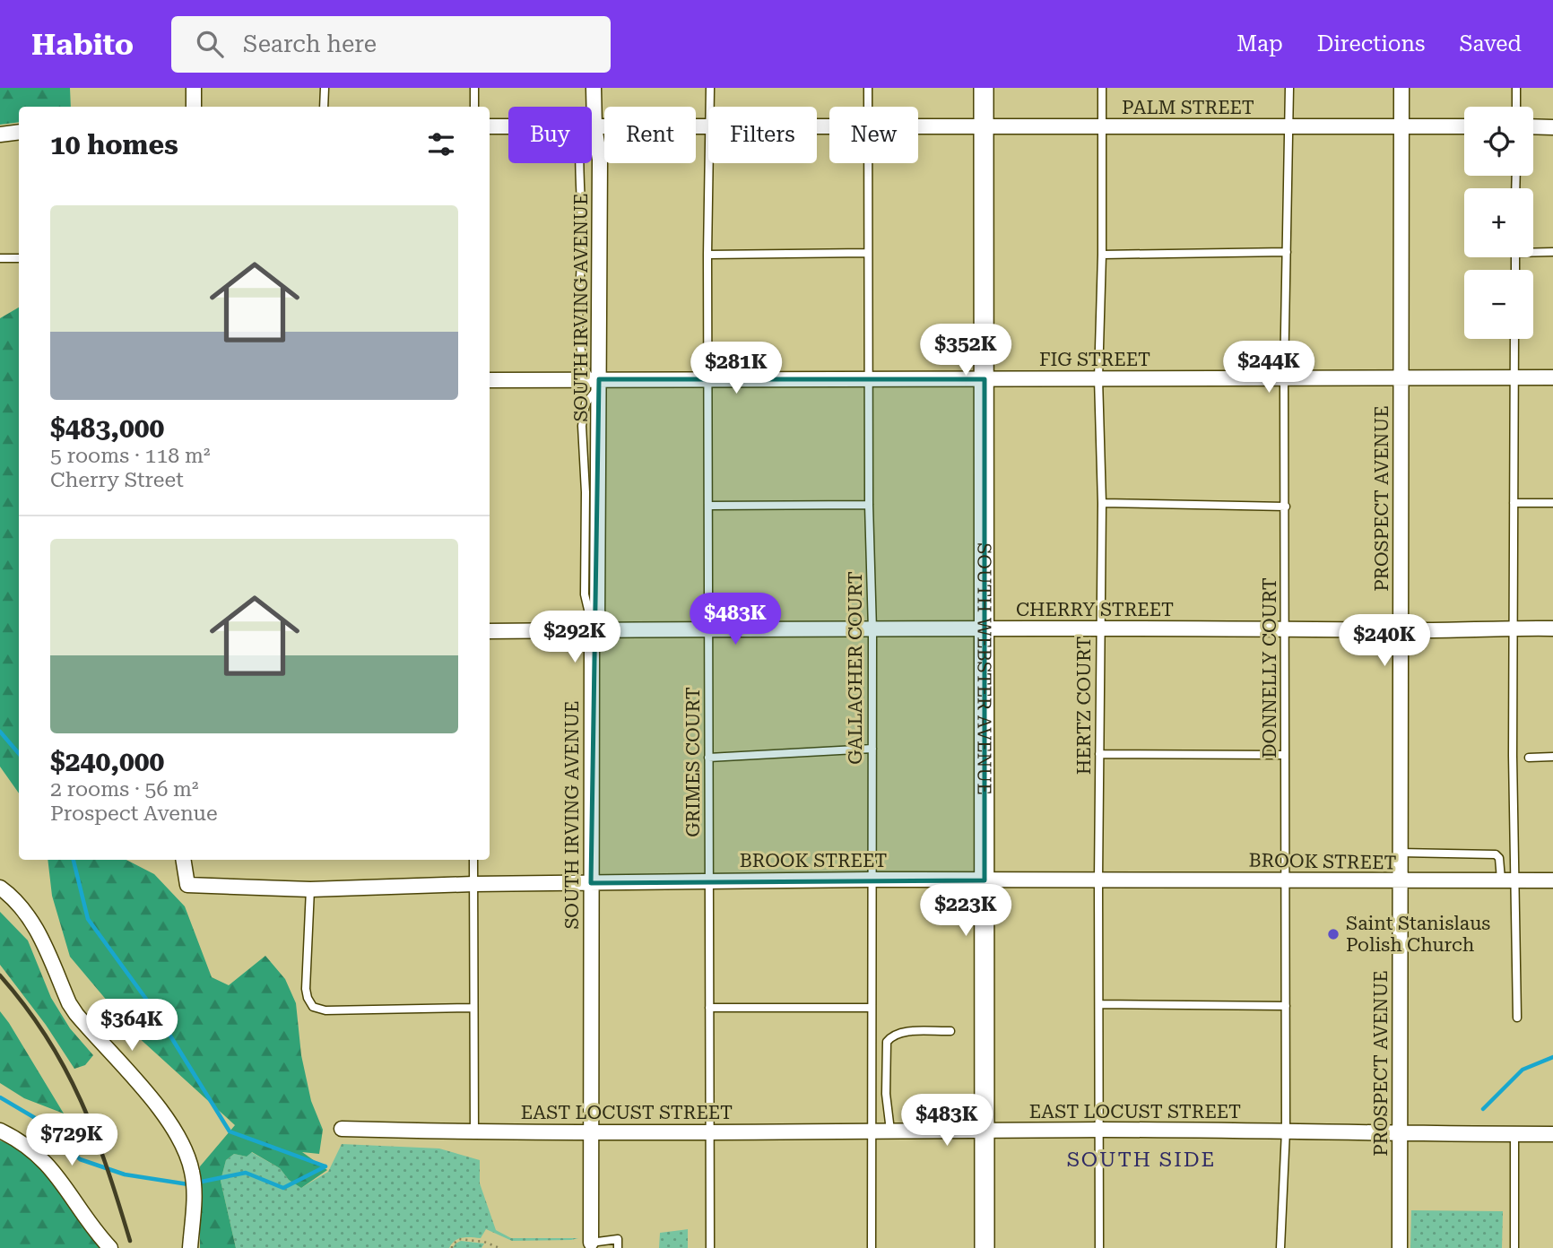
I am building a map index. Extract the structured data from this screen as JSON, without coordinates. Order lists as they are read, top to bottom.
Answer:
{
  "streets": {
    "street": [
      "PALM STREET",
      "SOUTH IRVING AVENUE",
      "FIG STREET",
      "PROSPECT AVENUE",
      "CHERRY STREET",
      "SOUTH WEBSTER AVENUE",
      "BROOK STREET",
      "EAST LOCUST STREET"
    ],
    "lane": [
      "GALLAGHER COURT",
      "DONNELLY COURT",
      "HERTZ COURT",
      "GRIMES COURT"
    ]
  },
  "crossings": [
    ["PALM STREET", "PROSPECT AVENUE"],
    ["PALM STREET", "SOUTH WEBSTER AVENUE"],
    ["PALM STREET", "DONNELLY COURT"],
    ["PALM STREET", "HERTZ COURT"],
    ["SOUTH IRVING AVENUE", "FIG STREET"],
    ["SOUTH IRVING AVENUE", "CHERRY STREET"],
    ["SOUTH IRVING AVENUE", "BROOK STREET"],
    ["SOUTH IRVING AVENUE", "EAST LOCUST STREET"],
    ["FIG STREET", "PROSPECT AVENUE"],
    ["FIG STREET", "GALLAGHER COURT"],
    ["FIG STREET", "SOUTH WEBSTER AVENUE"],
    ["FIG STREET", "DONNELLY COURT"],
    ["FIG STREET", "HERTZ COURT"],
    ["FIG STREET", "GRIMES COURT"],
    ["PROSPECT AVENUE", "CHERRY STREET"],
    ["PROSPECT AVENUE", "BROOK STREET"],
    ["PROSPECT AVENUE", "EAST LOCUST STREET"],
    ["CHERRY STREET", "GALLAGHER COURT"],
    ["CHERRY STREET", "SOUTH WEBSTER AVENUE"],
    ["CHERRY STREET", "DONNELLY COURT"],
    ["CHERRY STREET", "HERTZ COURT"],
    ["CHERRY STREET", "GRIMES COURT"],
    ["GALLAGHER COURT", "BROOK STREET"],
    ["GALLAGHER COURT", "EAST LOCUST STREET"],
    ["SOUTH WEBSTER AVENUE", "BROOK STREET"],
    ["SOUTH WEBSTER AVENUE", "EAST LOCUST STREET"],
    ["DONNELLY COURT", "BROOK STREET"],
    ["DONNELLY COURT", "EAST LOCUST STREET"],
    ["HERTZ COURT", "BROOK STREET"],
    ["HERTZ COURT", "EAST LOCUST STREET"],
    ["GRIMES COURT", "BROOK STREET"],
    ["GRIMES COURT", "EAST LOCUST STREET"]
  ],
  "districts": ["SOUTH SIDE"],
  "places": ["Saint Stanislaus Polish Church"],
  "page": {
    "header": "Habito",
    "search": "Search here",
    "nav": ["Map", "Directions", "Saved"],
    "map_buttons": ["+", "−"],
    "chip": [
      "Buy",
      "Rent",
      "Filters",
      "New"
    ],
    "heading": "10 homes",
    "list": [
      {
        "name": "$483,000",
        "note": "5 rooms · 118 m² · Cherry Street"
      },
      {
        "name": "$240,000",
        "note": "2 rooms · 56 m² · Prospect Avenue"
      }
    ],
    "price": [
      "$352K",
      "$244K",
      "$281K",
      "$483K",
      "$292K",
      "$240K",
      "$223K",
      "$364K",
      "$483K",
      "$729K"
    ]
  }
}
